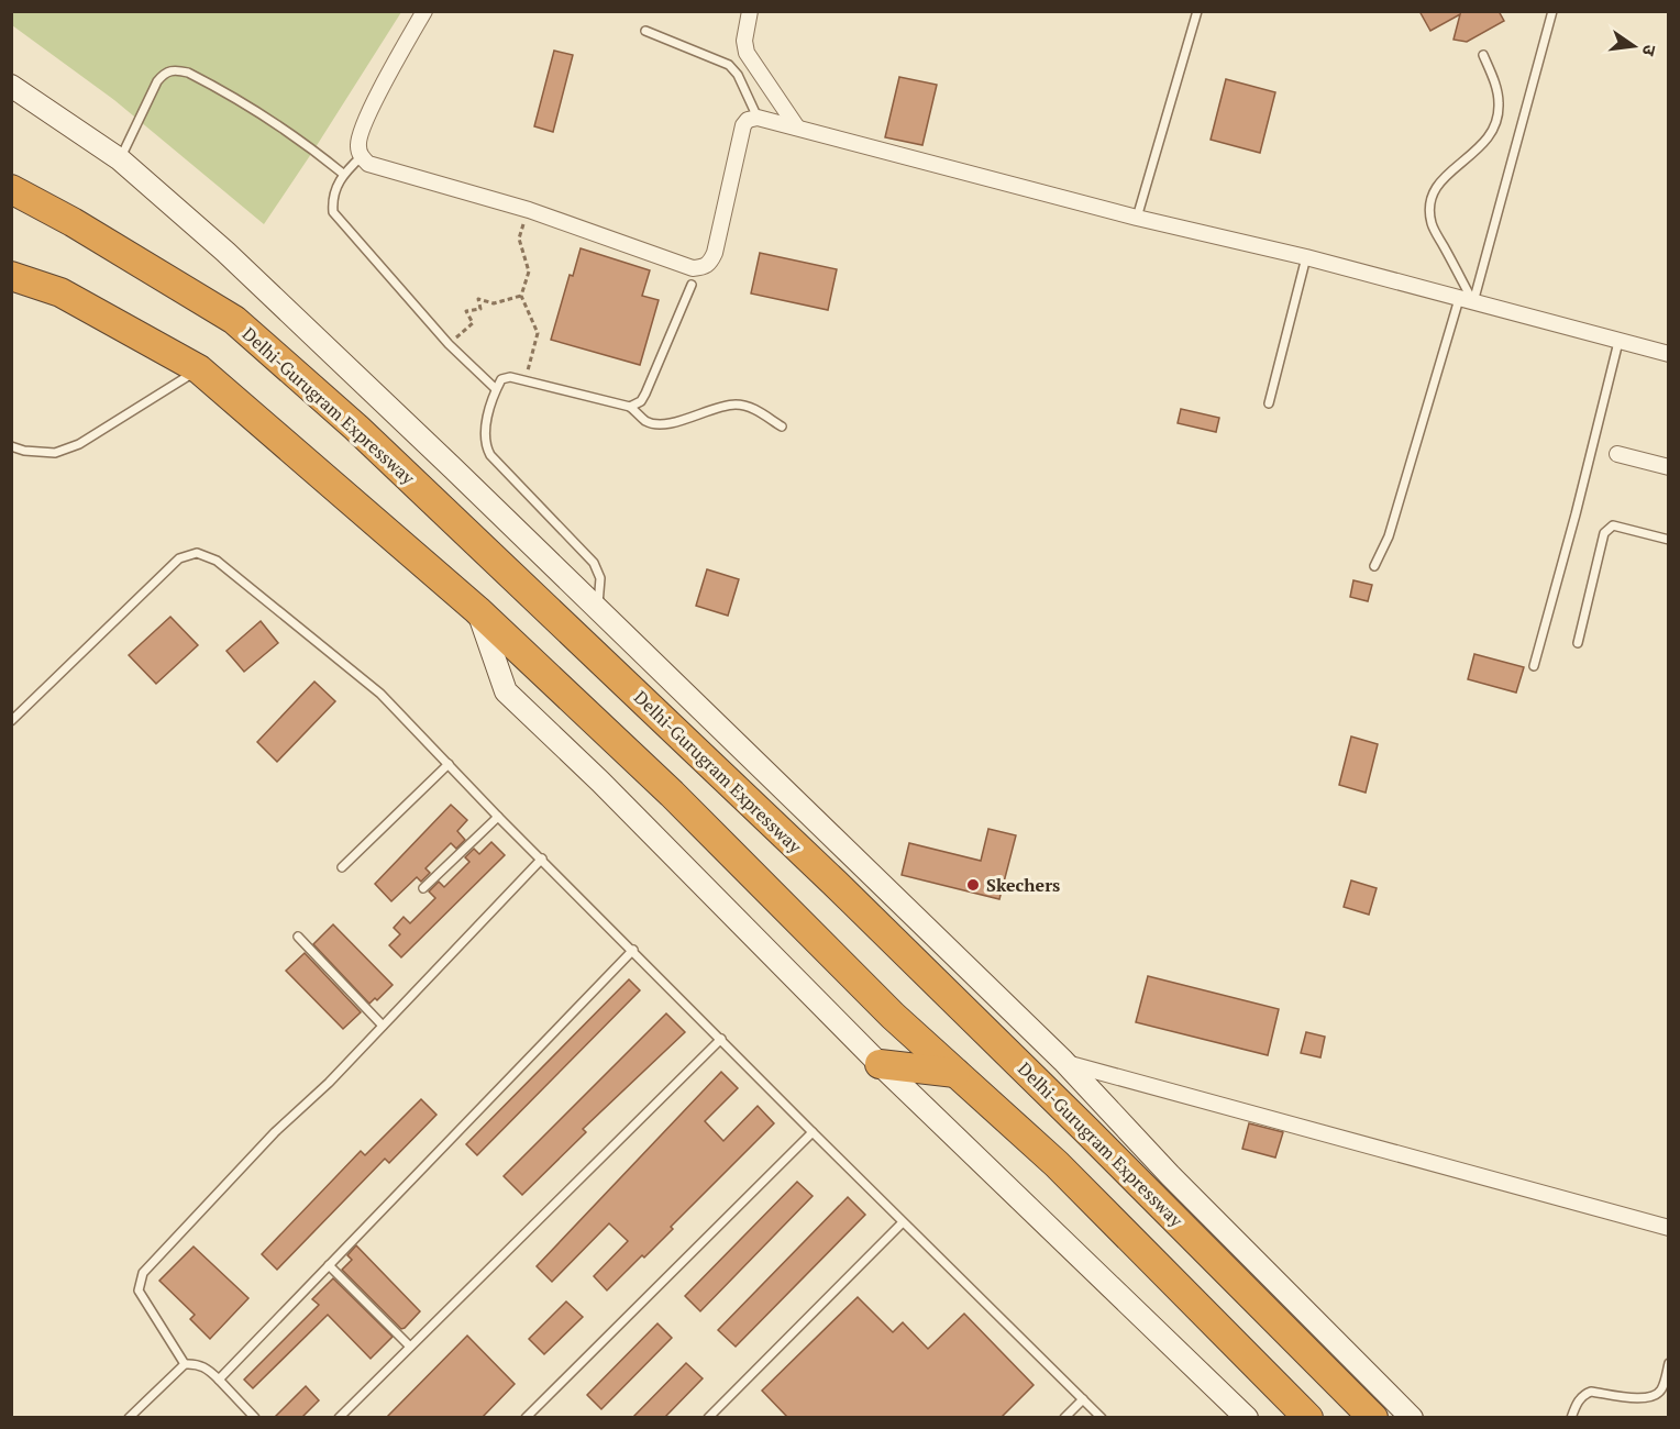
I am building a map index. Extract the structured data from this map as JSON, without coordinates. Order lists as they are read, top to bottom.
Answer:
{
  "streets": {
    "highway": ["Delhi-Gurugram Expressway"]
  },
  "places": ["Skechers"],
  "north": "right"
}
